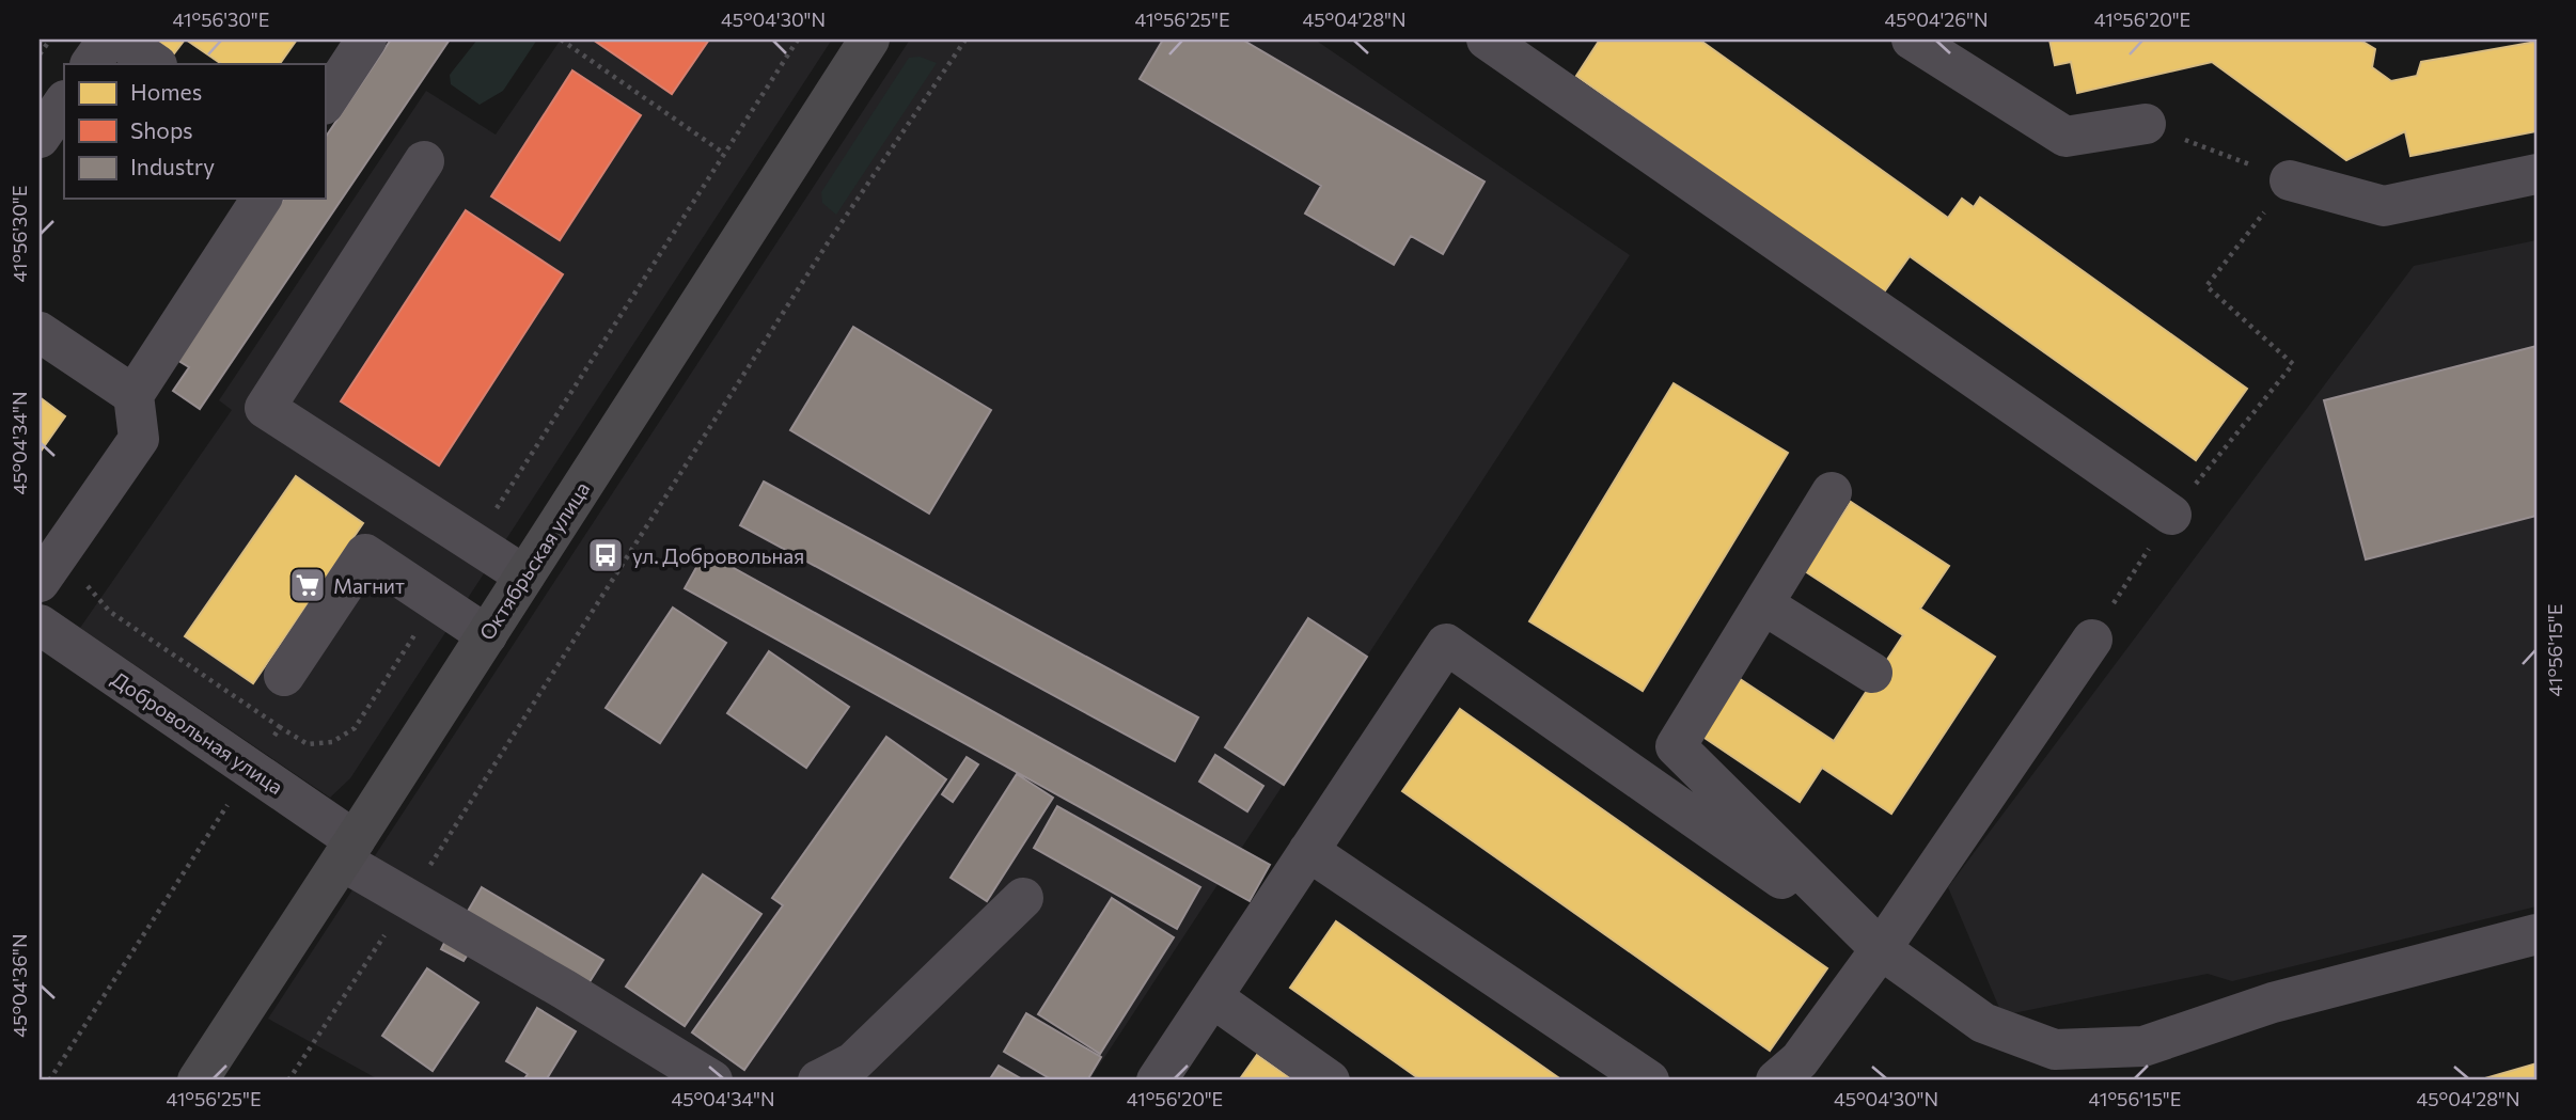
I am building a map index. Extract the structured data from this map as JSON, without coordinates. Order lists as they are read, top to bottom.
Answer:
{
  "streets": {
    "main road": ["Октябрьская улица"],
    "street": ["Добровольная улица"]
  },
  "crossings": [
    ["Октябрьская улица", "Добровольная улица"]
  ],
  "places": {
    "bus stop": ["ул. Добровольная"],
    "supermarket": ["Магнит"]
  },
  "legend": ["Homes", "Shops", "Industry"],
  "coordinates": [
    "41°56'30\"E",
    "45°04'30\"N",
    "41°56'25\"E",
    "45°04'28\"N",
    "45°04'26\"N",
    "41°56'20\"E",
    "45°04'34\"N",
    "41°56'15\"E",
    "45°04'36\"N"
  ]
}
